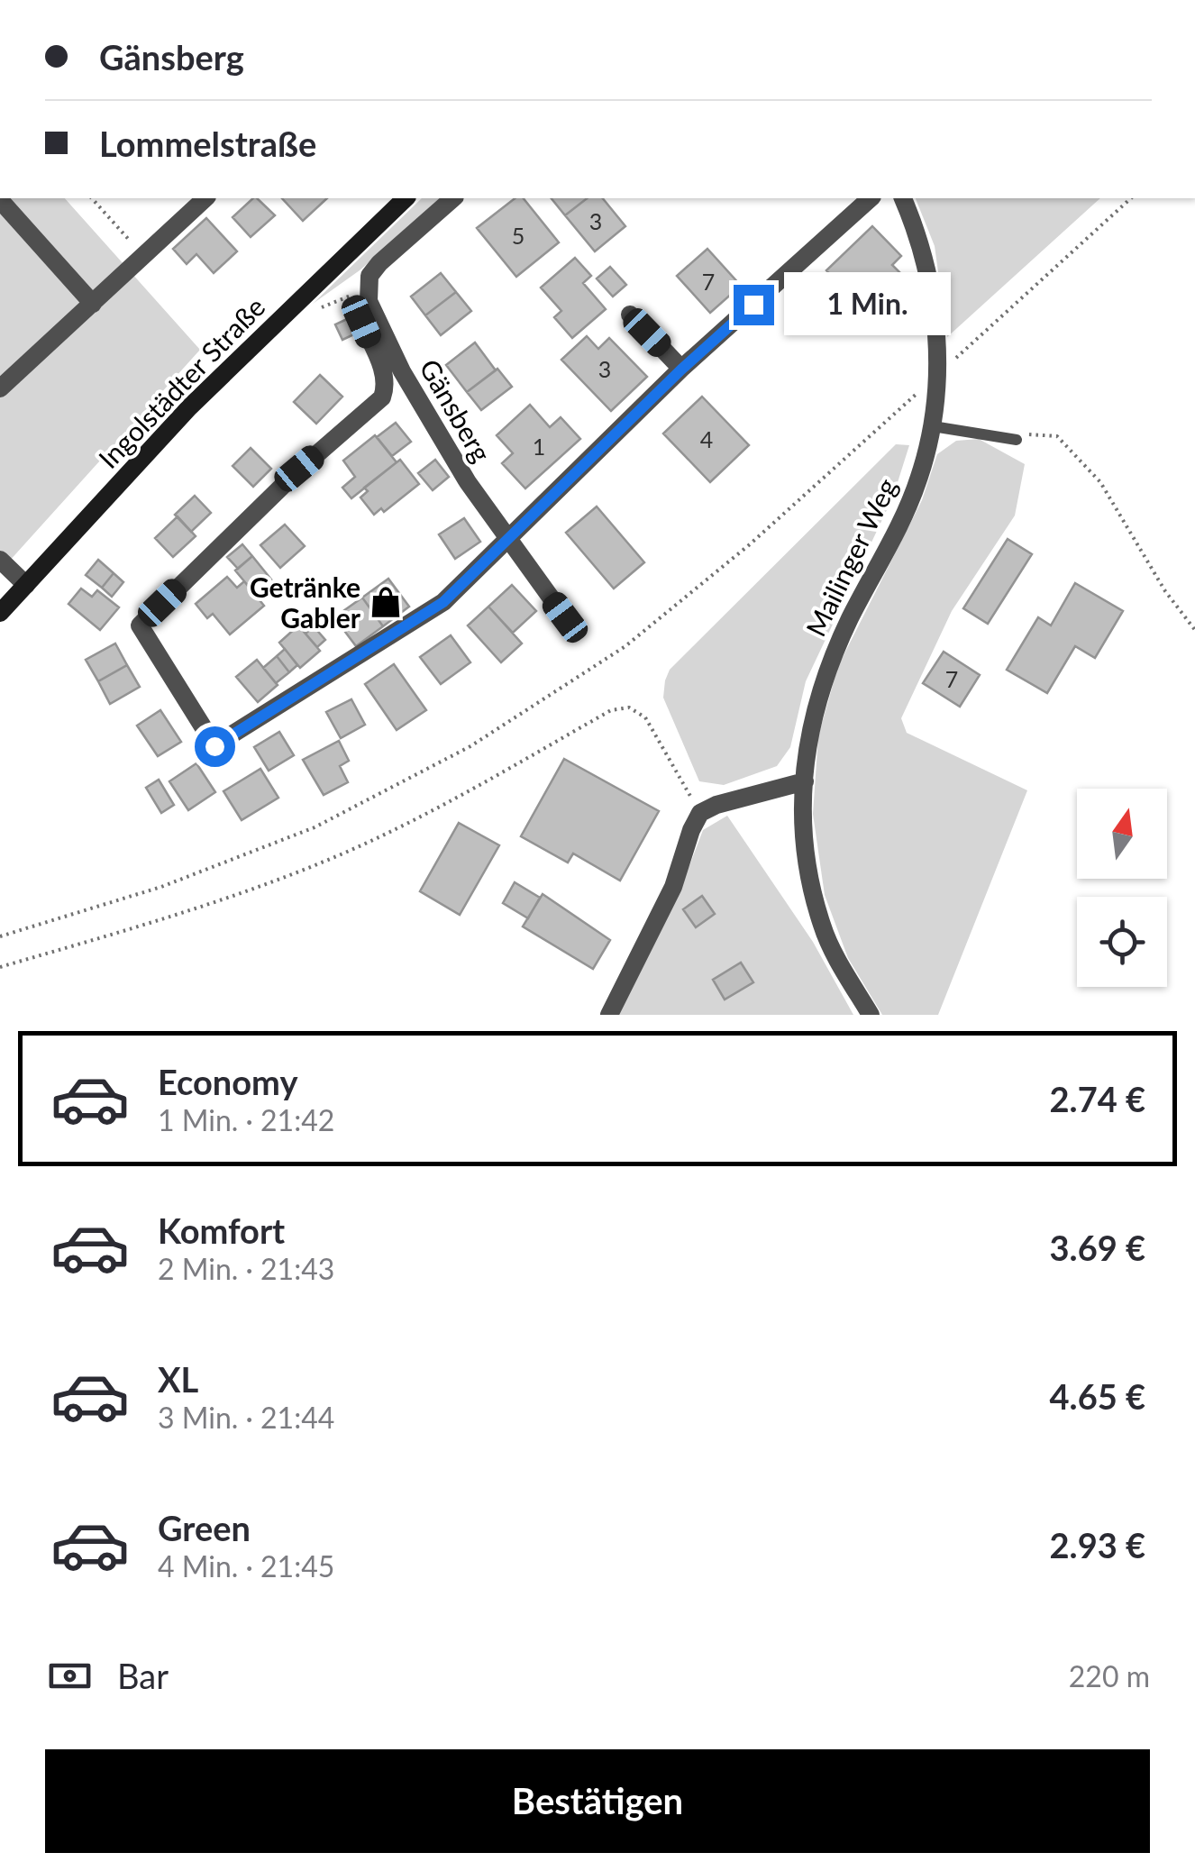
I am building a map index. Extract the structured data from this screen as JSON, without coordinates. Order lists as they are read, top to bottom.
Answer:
{
  "streets": {
    "main road": ["Ingolstädter Straße"],
    "street": ["Gänsberg", "Mailinger Weg"]
  },
  "places": {
    "shop": ["Getränke Gabler"]
  },
  "house_numbers": [
    "3",
    "5",
    "7",
    "3",
    "4",
    "1",
    "7"
  ],
  "north": "top",
  "page": {
    "banner": ["Gänsberg", "Lommelstraße"],
    "bubble": "1 Min.",
    "list": [
      {
        "name": "Economy",
        "note": "1 Min. · 21:42",
        "value": "2.74 €"
      },
      {
        "name": "Komfort",
        "note": "2 Min. · 21:43",
        "value": "3.69 €"
      },
      {
        "name": "XL",
        "note": "3 Min. · 21:44",
        "value": "4.65 €"
      },
      {
        "name": "Green",
        "note": "4 Min. · 21:45",
        "value": "2.93 €"
      }
    ],
    "pay": ["Bar", "220 m"],
    "buttons": "Bestätigen"
  }
}
